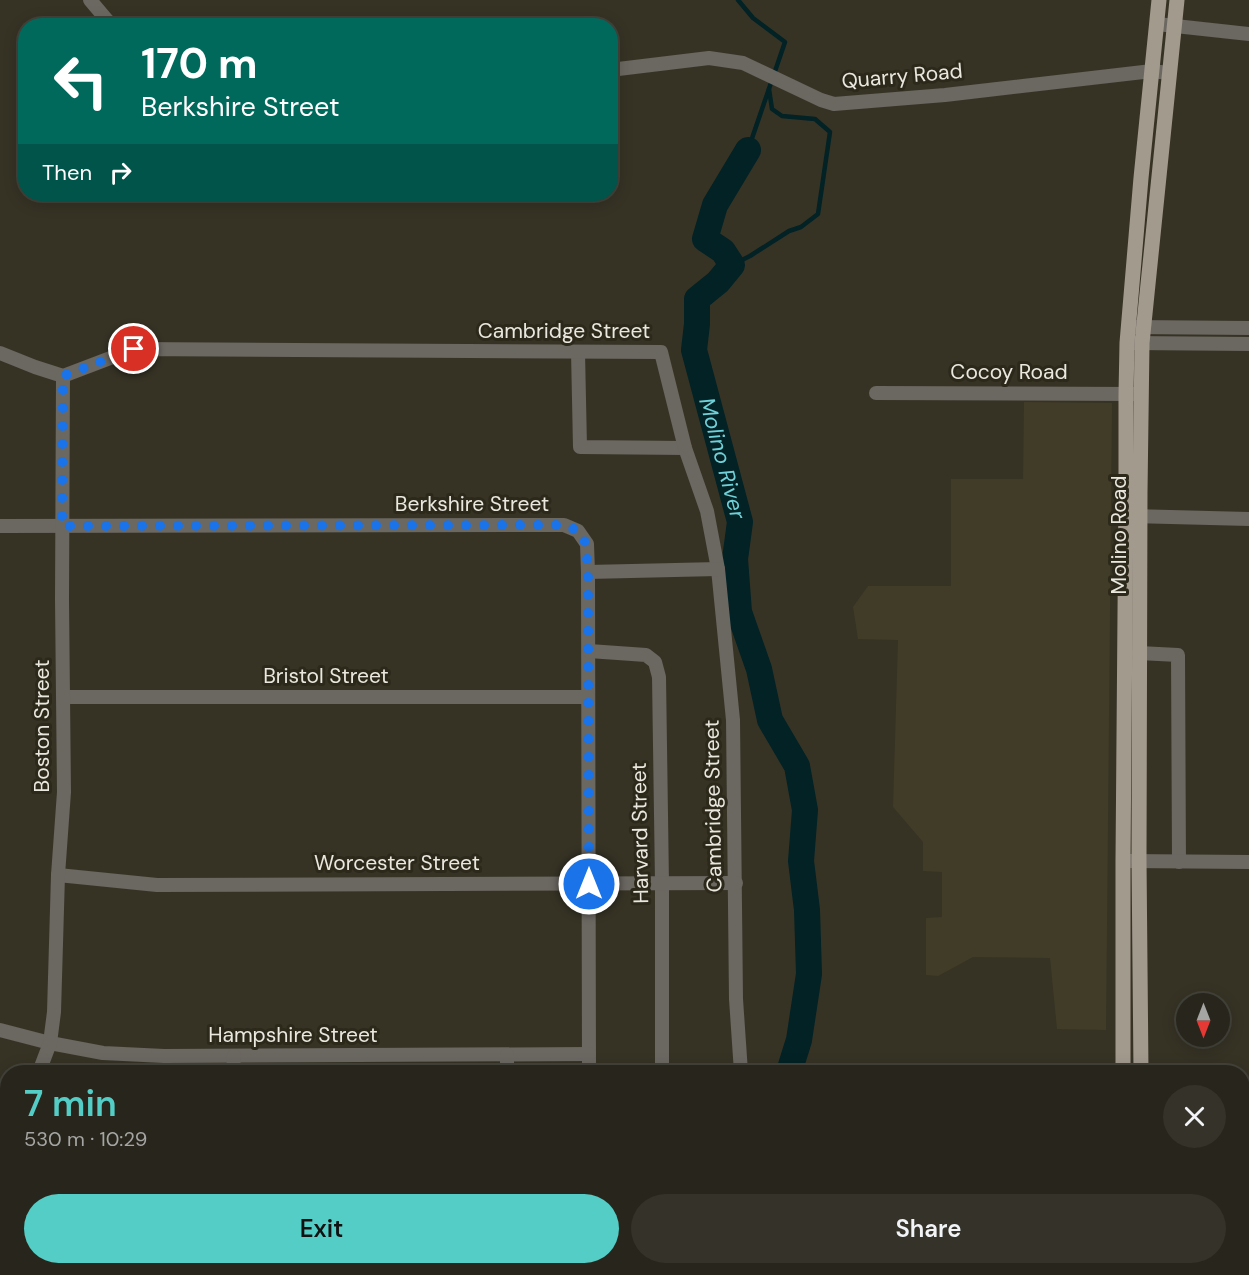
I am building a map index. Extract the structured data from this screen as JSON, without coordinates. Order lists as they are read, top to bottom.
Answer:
{
  "streets": {
    "main road": ["Molino Road"],
    "street": [
      "Quarry Road",
      "Cambridge Street",
      "Cocoy Road",
      "Berkshire Street",
      "Bristol Street",
      "Boston Street",
      "Harvard Street",
      "Worcester Street",
      "Hampshire Street"
    ]
  },
  "crossings": [
    ["Quarry Road", "Molino Road"],
    ["Cambridge Street", "Boston Street"],
    ["Cambridge Street", "Worcester Street"],
    ["Cocoy Road", "Molino Road"],
    ["Berkshire Street", "Bristol Street"],
    ["Berkshire Street", "Boston Street"],
    ["Berkshire Street", "Harvard Street"],
    ["Berkshire Street", "Worcester Street"],
    ["Berkshire Street", "Hampshire Street"],
    ["Bristol Street", "Boston Street"],
    ["Boston Street", "Worcester Street"],
    ["Boston Street", "Hampshire Street"],
    ["Harvard Street", "Worcester Street"]
  ],
  "water": ["Molino River"],
  "north": "bottom",
  "page": {
    "turn": ["170 m", "Berkshire Street"],
    "then": "Then",
    "heading": ["7 min", "530 m · 10:29"],
    "buttons": ["Exit", "Share"]
  }
}
